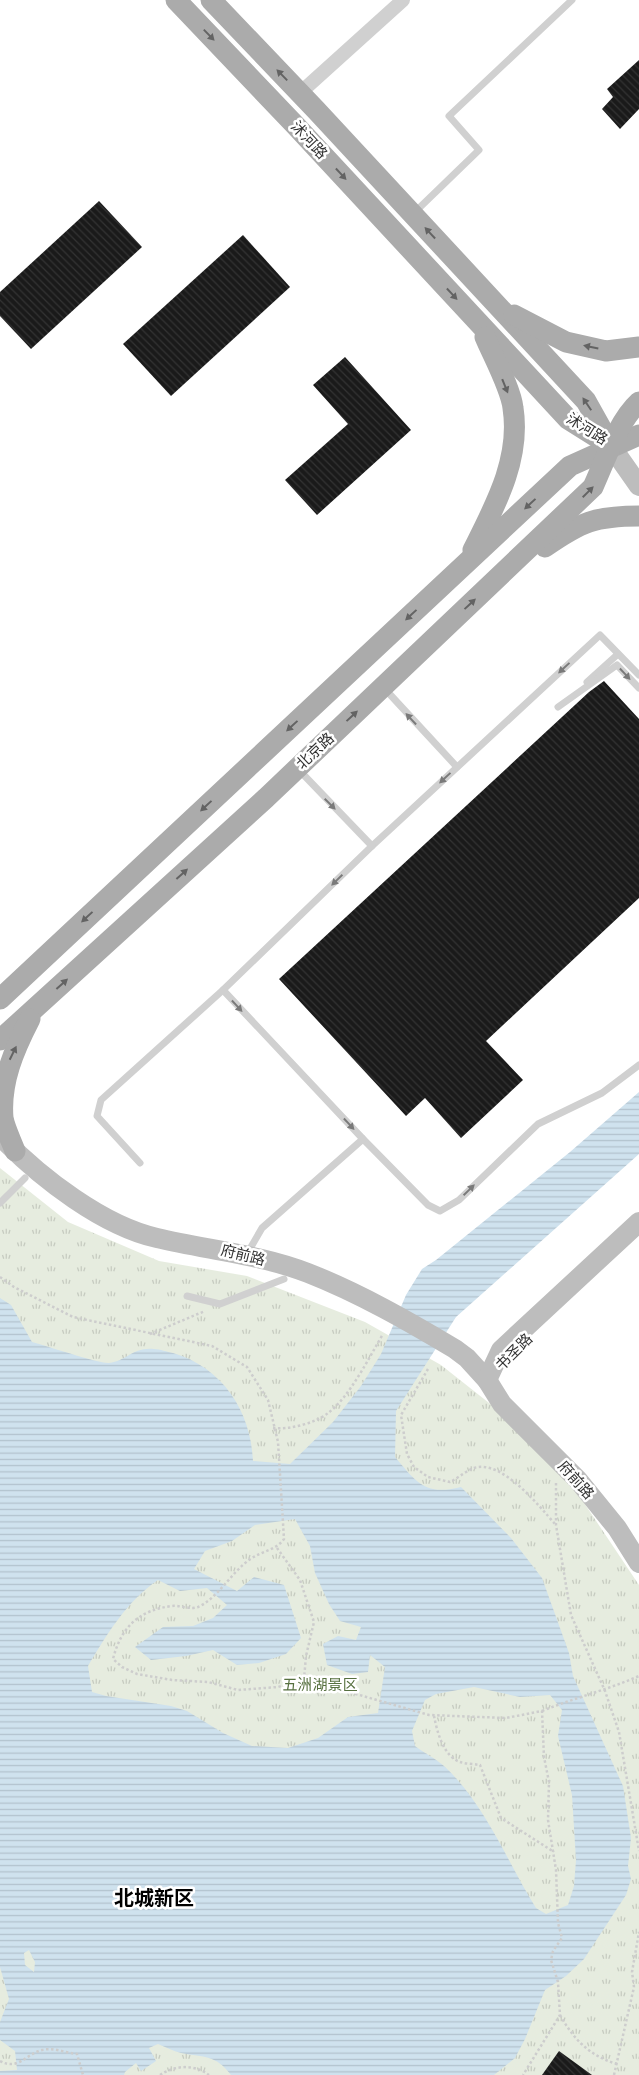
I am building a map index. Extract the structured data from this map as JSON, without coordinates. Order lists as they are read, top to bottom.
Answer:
{
  "streets": {
    "main road": ["沭河路", "北京路"],
    "street": ["府前路", "书圣路"]
  },
  "crossings": [
    ["沭河路", "北京路"],
    ["府前路", "书圣路"]
  ],
  "districts": ["北城新区"],
  "parks": ["五洲湖景区"]
}
